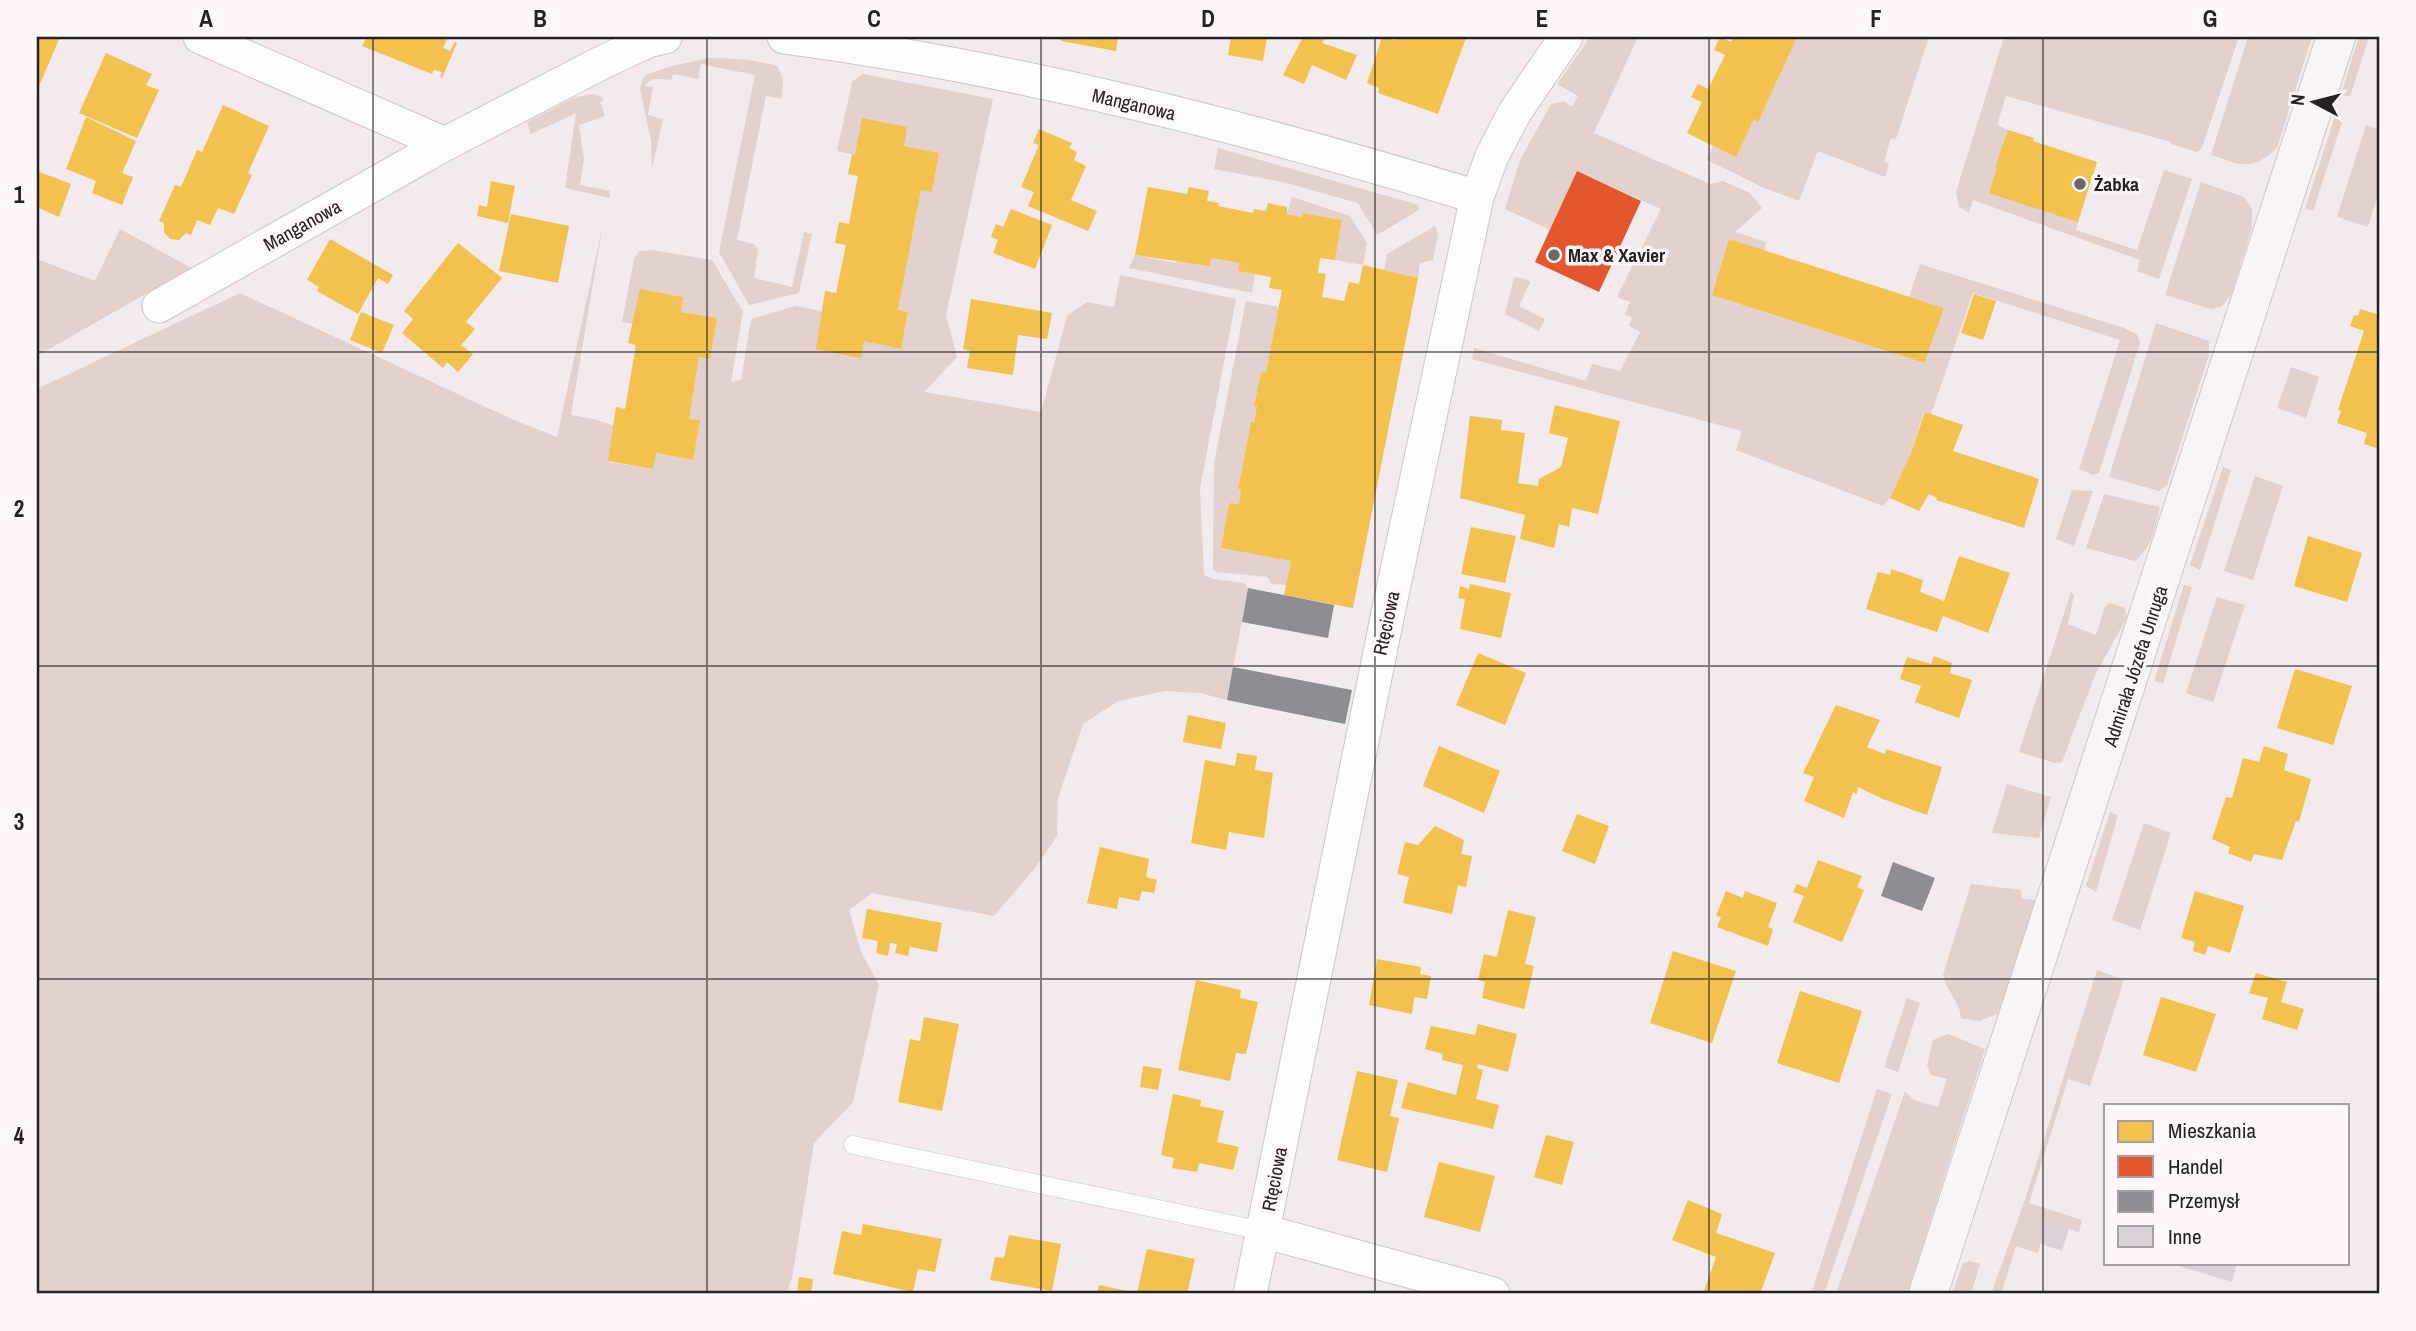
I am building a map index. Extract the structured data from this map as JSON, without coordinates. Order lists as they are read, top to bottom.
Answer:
{
  "streets": {
    "street": ["Manganowa", "Rtęciowa", "Admirała Józefa Unruga"]
  },
  "crossings": [
    ["Manganowa", "Rtęciowa"]
  ],
  "places": ["Żabka", "Max & Xavier"],
  "legend": [
    "Mieszkania",
    "Handel",
    "Przemysł",
    "Inne"
  ],
  "north": "left",
  "grid": {
    "columns": [
      "A",
      "B",
      "C",
      "D",
      "E",
      "F",
      "G"
    ],
    "rows": [
      "1",
      "2",
      "3",
      "4"
    ]
  }
}
